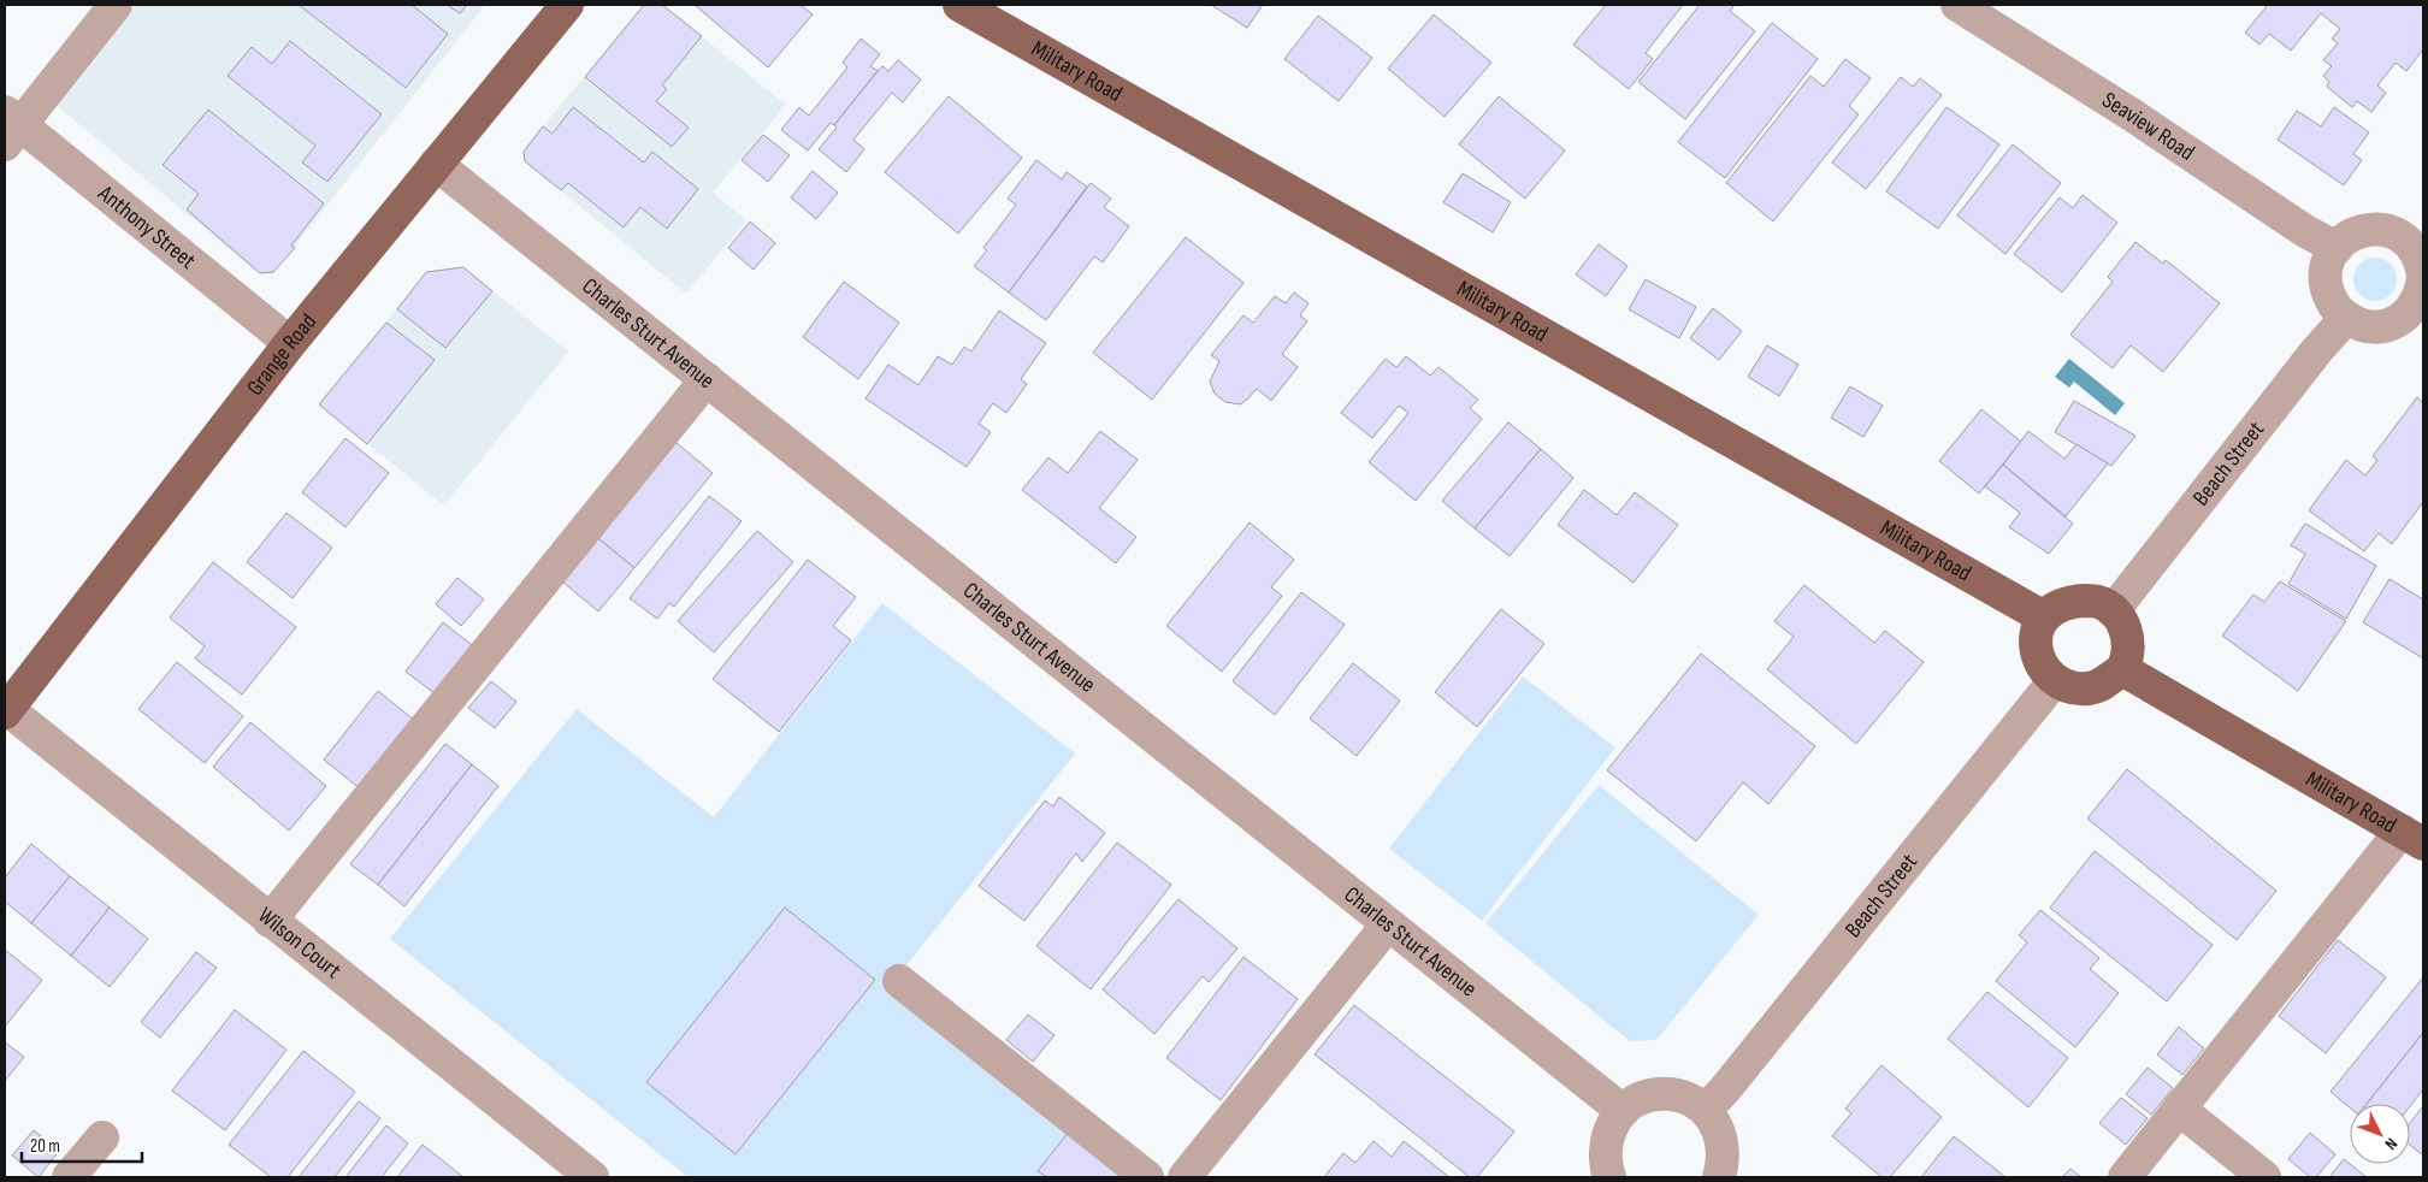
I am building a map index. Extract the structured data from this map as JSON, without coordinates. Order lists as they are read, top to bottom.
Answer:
{
  "streets": {
    "main road": ["Military Road", "Grange Road"],
    "street": [
      "Seaview Road",
      "Anthony Street",
      "Charles Sturt Avenue",
      "Beach Street",
      "Wilson Court"
    ]
  },
  "crossings": [
    ["Military Road", "Beach Street"],
    ["Seaview Road", "Beach Street"],
    ["Anthony Street", "Grange Road"],
    ["Charles Sturt Avenue", "Grange Road"],
    ["Grange Road", "Wilson Court"]
  ],
  "scale_bar": "20 m",
  "north": "bottom right"
}
